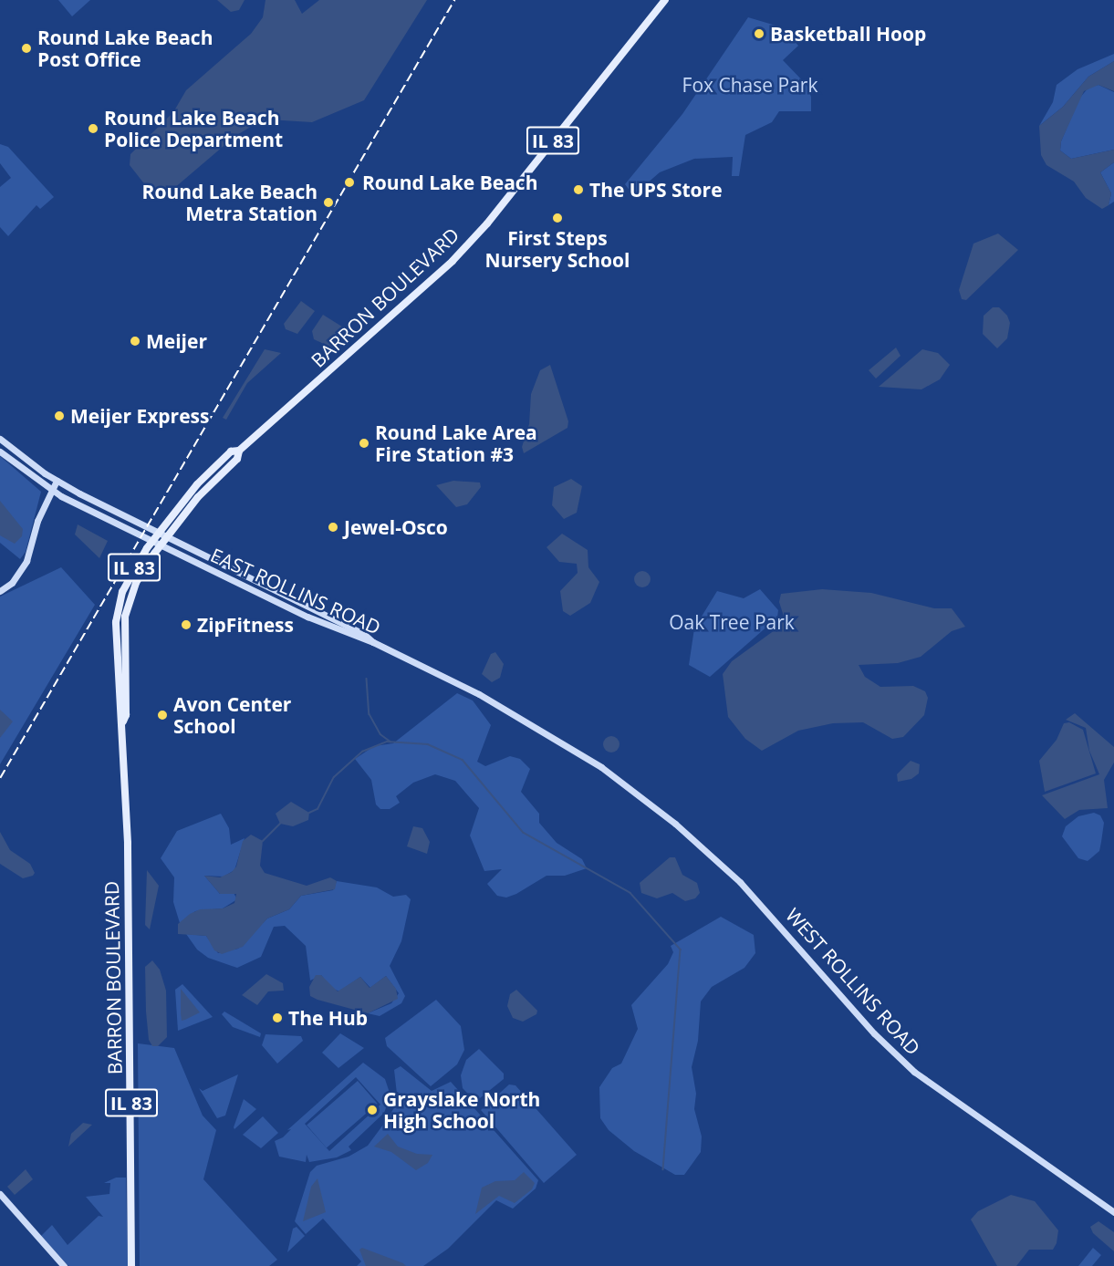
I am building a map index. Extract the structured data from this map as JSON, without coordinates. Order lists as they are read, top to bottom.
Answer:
{
  "streets": {
    "main road": [
      "IL 83",
      "BARRON BOULEVARD",
      "EAST ROLLINS ROAD",
      "WEST ROLLINS ROAD"
    ]
  },
  "crossings": [
    ["BARRON BOULEVARD", "EAST ROLLINS ROAD"],
    ["EAST ROLLINS ROAD", "WEST ROLLINS ROAD"]
  ],
  "parks": ["Fox Chase Park", "Oak Tree Park"],
  "places": [
    "Basketball Hoop",
    "Round Lake Beach Post Office",
    "Round Lake Beach Police Department",
    "Round Lake Beach",
    "The UPS Store",
    "Round Lake Beach Metra Station",
    "First Steps Nursery School",
    "Meijer",
    "Meijer Express",
    "Round Lake Area Fire Station #3",
    "Jewel-Osco",
    "ZipFitness",
    "Avon Center School",
    "The Hub",
    "Grayslake North High School"
  ]
}
